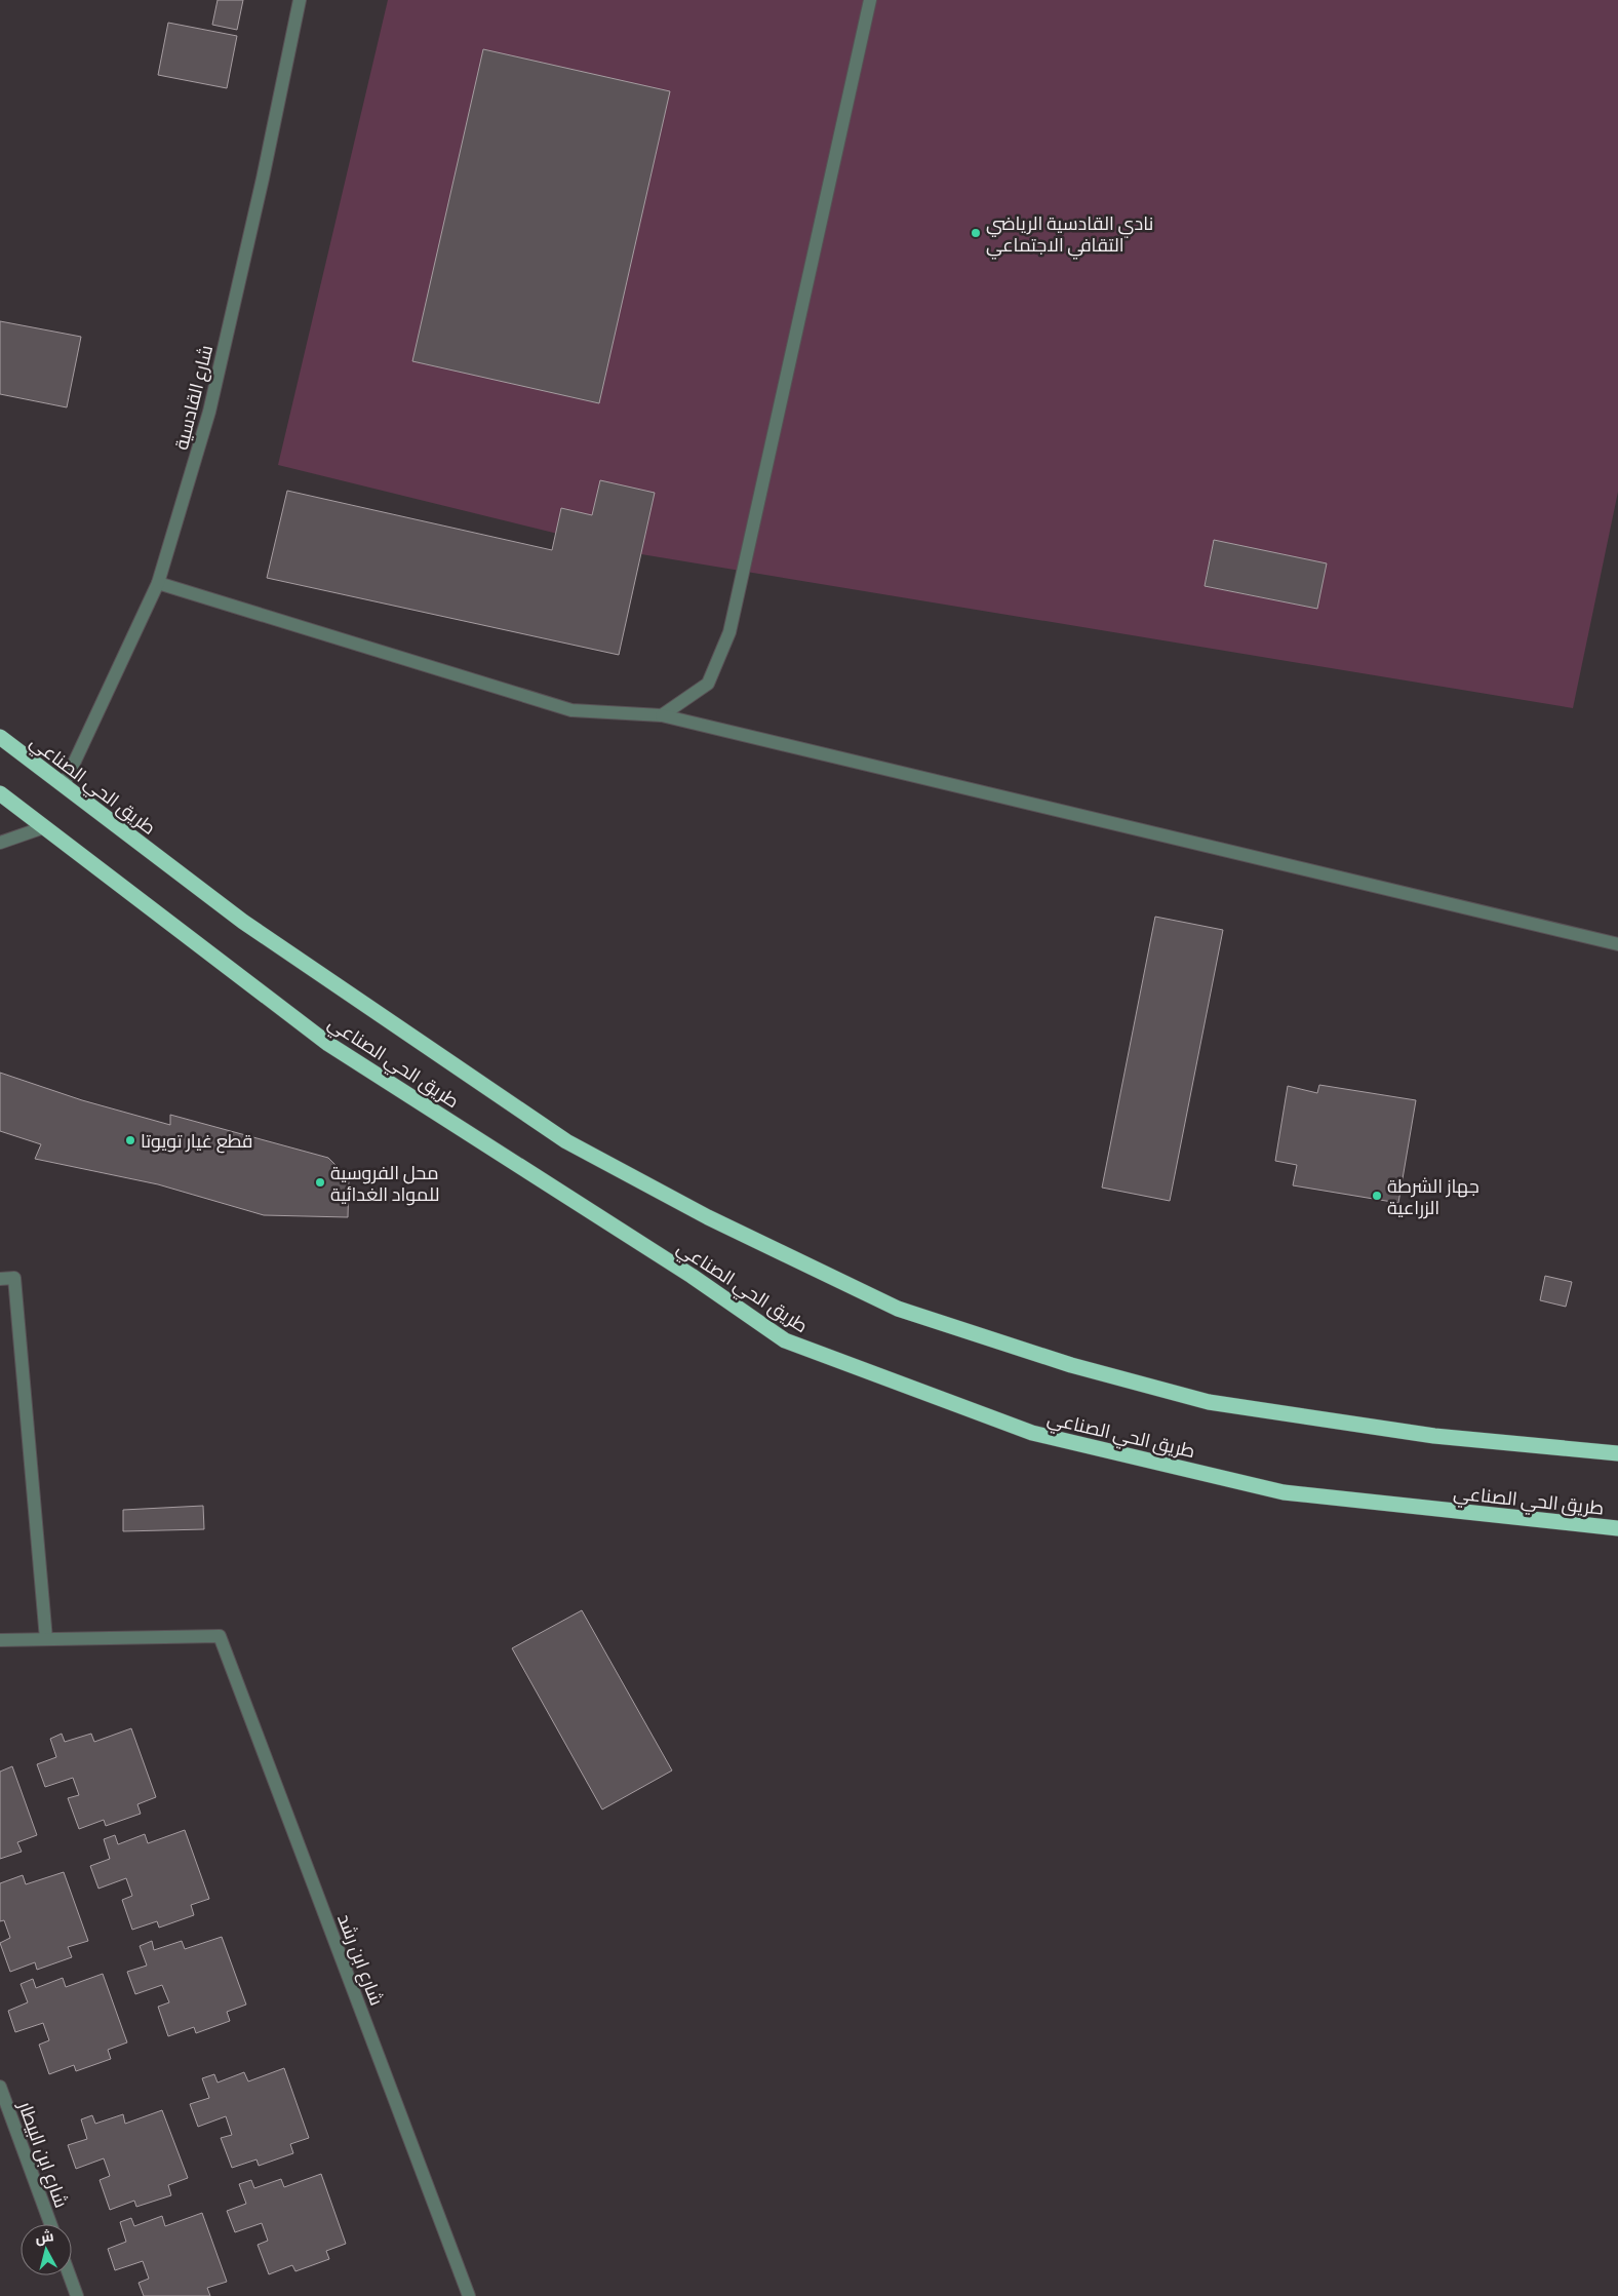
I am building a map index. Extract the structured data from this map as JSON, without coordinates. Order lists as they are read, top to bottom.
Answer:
{
  "streets": {
    "highway": ["طريق الحي الصناعي"],
    "street": ["شارع القادسية", "شارع ابن رشد", "شارع ابن البيطار"]
  },
  "crossings": [
    ["شارع القادسية", "طريق الحي الصناعي"]
  ],
  "places": [
    "نادي القادسية الرياضي التقافي الاجتماعي",
    "قطع غيار تويوتا",
    "محل الفروسية للمواد الغدائية",
    "جهاز الشرطة الزراعية"
  ],
  "north": "top"
}
